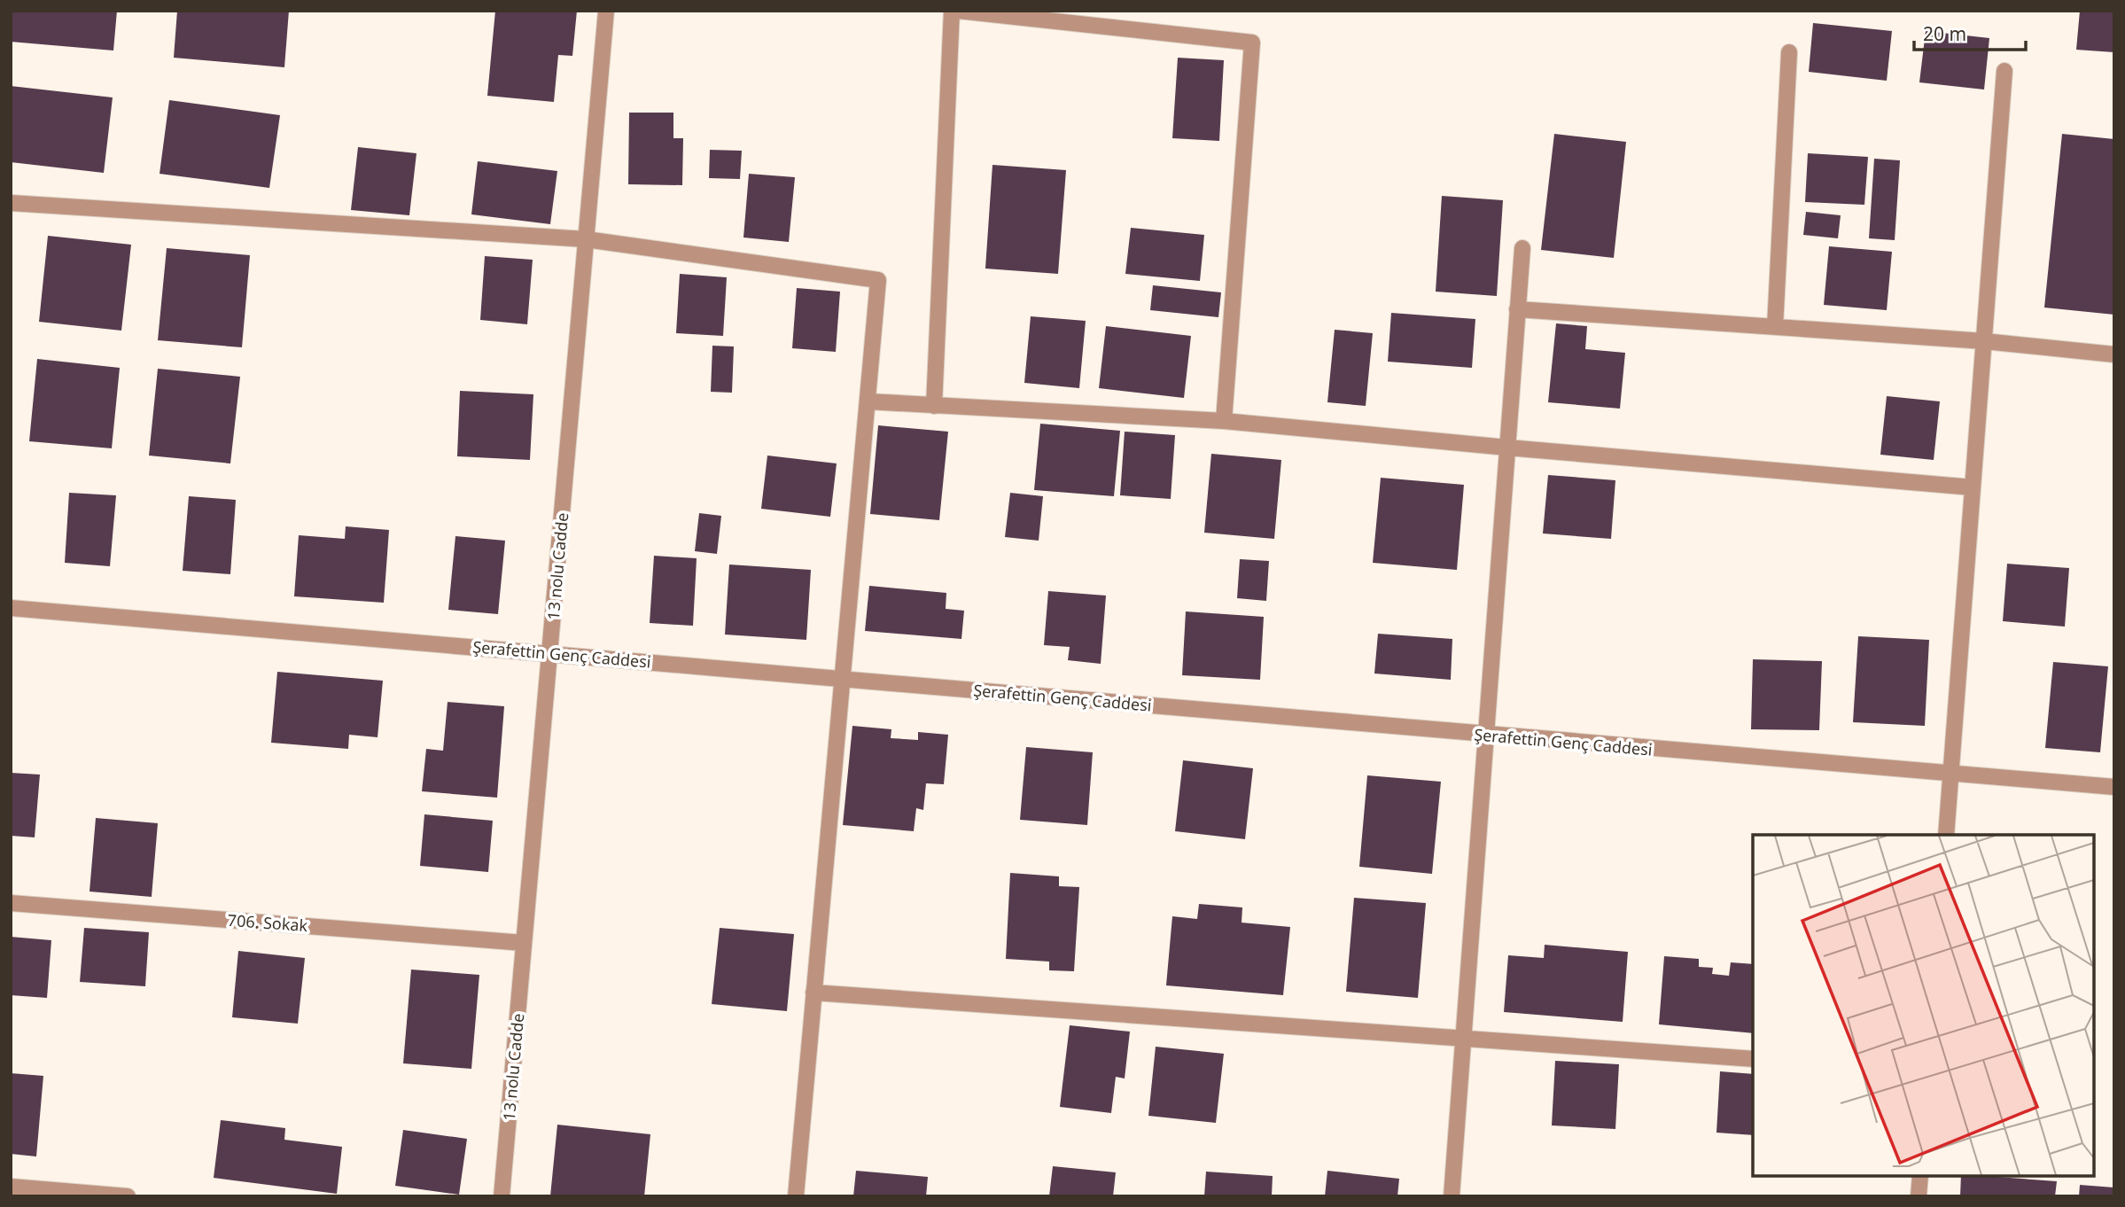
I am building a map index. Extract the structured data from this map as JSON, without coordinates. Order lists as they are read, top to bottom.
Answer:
{
  "streets": {
    "street": ["13 nolu Cadde", "Şerafettin Genç Caddesi", "706. Sokak"]
  },
  "crossings": [
    ["13 nolu Cadde", "Şerafettin Genç Caddesi"],
    ["13 nolu Cadde", "706. Sokak"]
  ],
  "scale_bar": "20 m"
}
